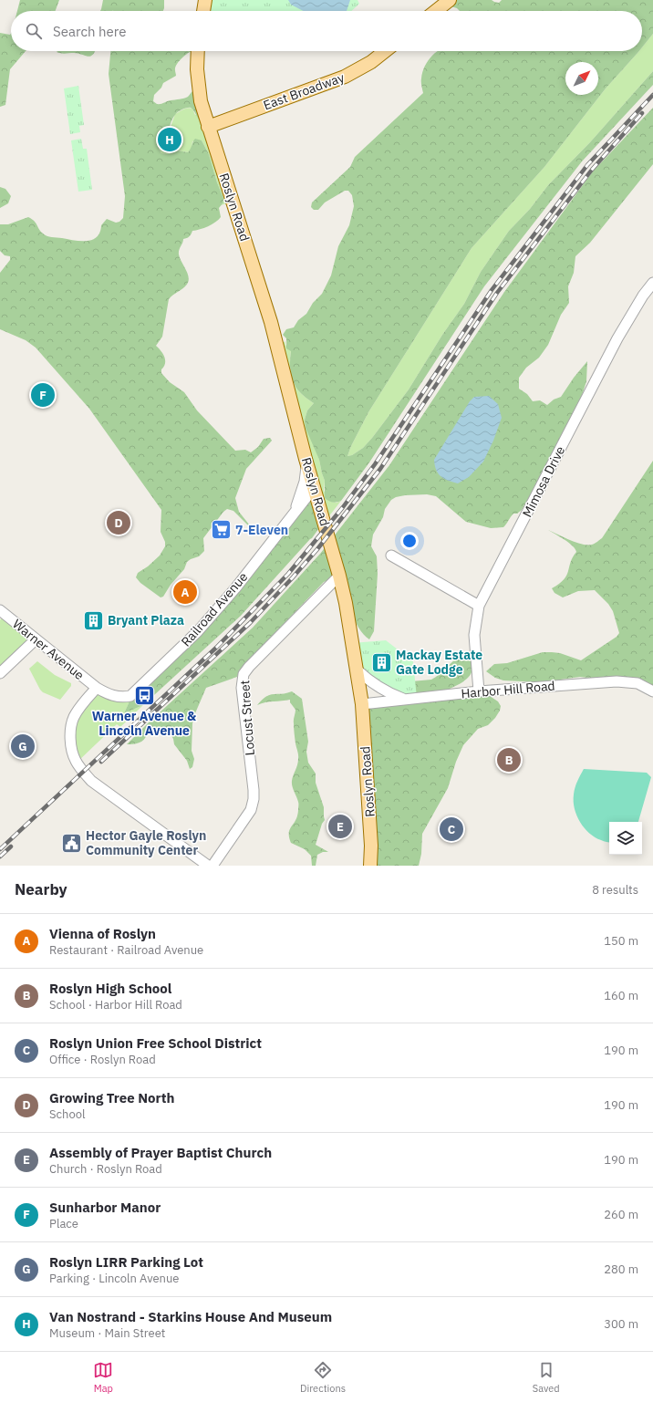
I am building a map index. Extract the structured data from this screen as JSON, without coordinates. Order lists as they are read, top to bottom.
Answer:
{
  "streets": {
    "main road": ["East Broadway", "Roslyn Road"],
    "street": [
      "Mimosa Drive",
      "Railroad Avenue",
      "Warner Avenue",
      "Harbor Hill Road",
      "Locust Street"
    ]
  },
  "crossings": [
    ["East Broadway", "Roslyn Road"],
    ["Roslyn Road", "Railroad Avenue"],
    ["Roslyn Road", "Harbor Hill Road"],
    ["Roslyn Road", "Locust Street"],
    ["Mimosa Drive", "Harbor Hill Road"],
    ["Railroad Avenue", "Warner Avenue"]
  ],
  "places": {
    "supermarket": ["7-Eleven"],
    "building": ["Bryant Plaza", "Mackay Estate Gate Lodge"],
    "bus stop": ["Warner Avenue & Lincoln Avenue"],
    "public building": ["Hector Gayle Roslyn Community Center"]
  },
  "north": "top right",
  "page": {
    "search": "Search here",
    "pins": [
      "H",
      "F",
      "D",
      "A",
      "G",
      "B",
      "E",
      "C"
    ],
    "heading": ["Nearby", "8 results"],
    "list": [
      {
        "mark": "A",
        "name": "Vienna of Roslyn",
        "note": "Restaurant · Railroad Avenue",
        "value": "150 m"
      },
      {
        "mark": "B",
        "name": "Roslyn High School",
        "note": "School · Harbor Hill Road",
        "value": "160 m"
      },
      {
        "mark": "C",
        "name": "Roslyn Union Free School District",
        "note": "Office · Roslyn Road",
        "value": "190 m"
      },
      {
        "mark": "D",
        "name": "Growing Tree North",
        "note": "School",
        "value": "190 m"
      },
      {
        "mark": "E",
        "name": "Assembly of Prayer Baptist Church",
        "note": "Church · Roslyn Road",
        "value": "190 m"
      },
      {
        "mark": "F",
        "name": "Sunharbor Manor",
        "note": "Place",
        "value": "260 m"
      },
      {
        "mark": "G",
        "name": "Roslyn LIRR Parking Lot",
        "note": "Parking · Lincoln Avenue",
        "value": "280 m"
      },
      {
        "mark": "H",
        "name": "Van Nostrand - Starkins House And Museum",
        "note": "Museum · Main Street",
        "value": "300 m"
      }
    ],
    "nav": ["Map", "Directions", "Saved"]
  }
}
